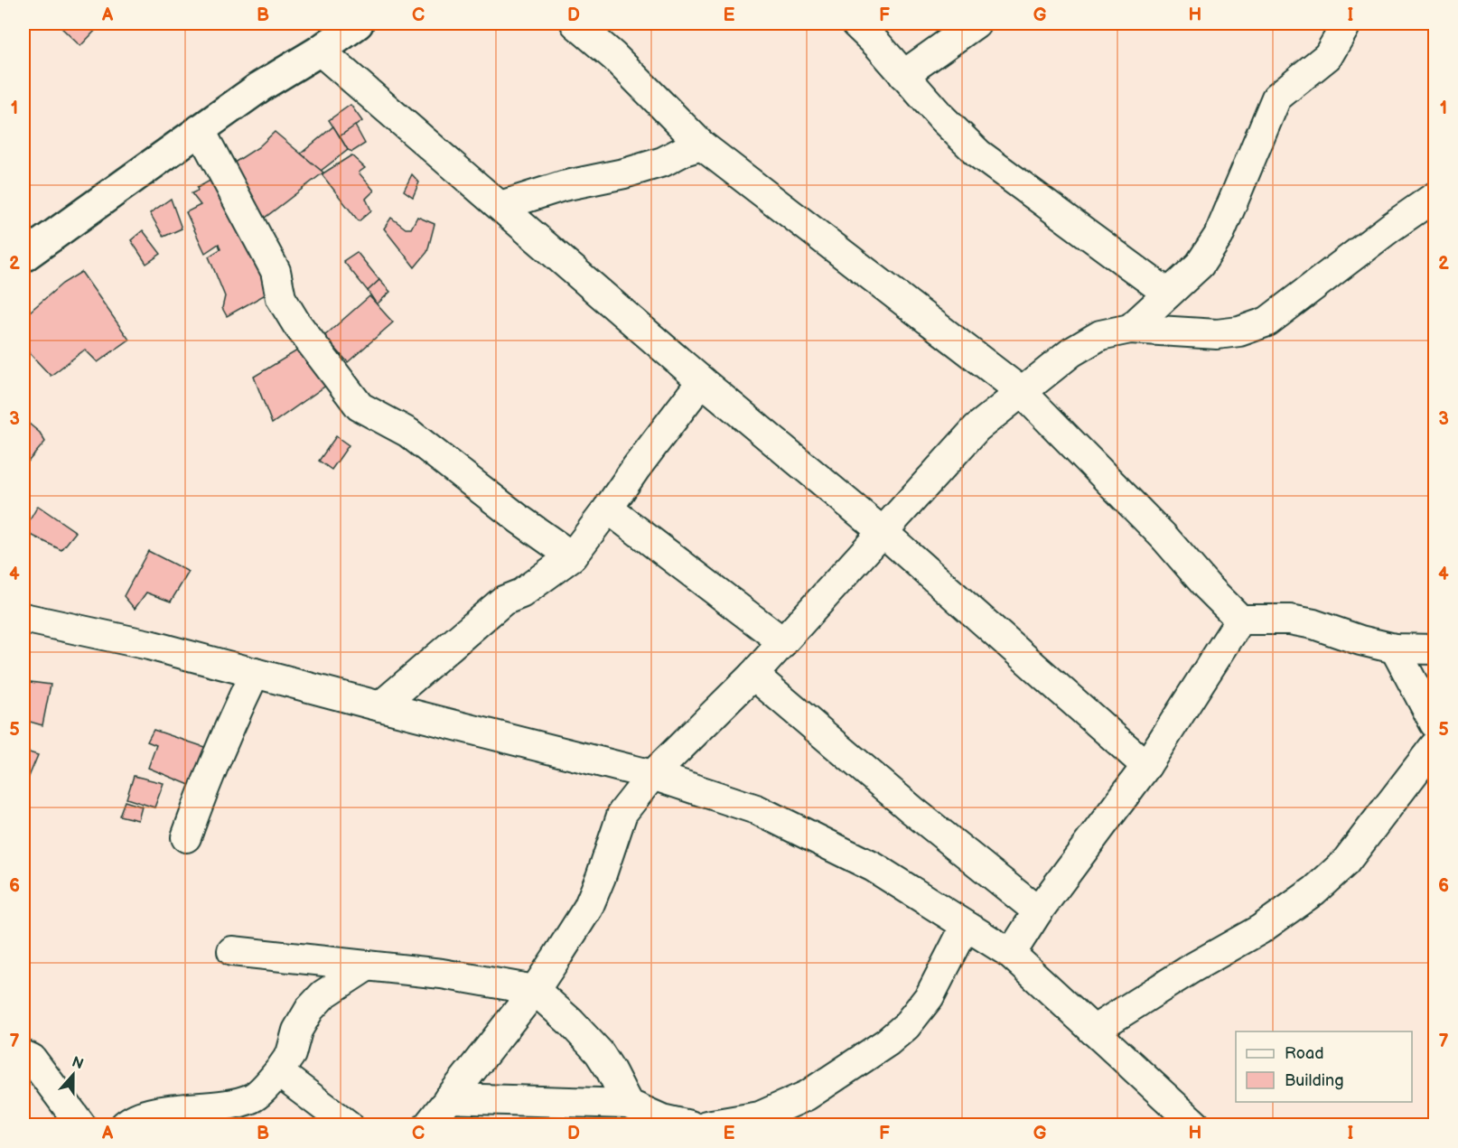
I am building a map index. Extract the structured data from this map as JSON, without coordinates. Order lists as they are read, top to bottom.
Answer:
{
  "legend": ["Road", "Building"],
  "north": "top",
  "grid": {
    "columns": [
      "A",
      "B",
      "C",
      "D",
      "E",
      "F",
      "G",
      "H",
      "I"
    ],
    "rows": [
      "1",
      "2",
      "3",
      "4",
      "5",
      "6",
      "7"
    ]
  }
}
